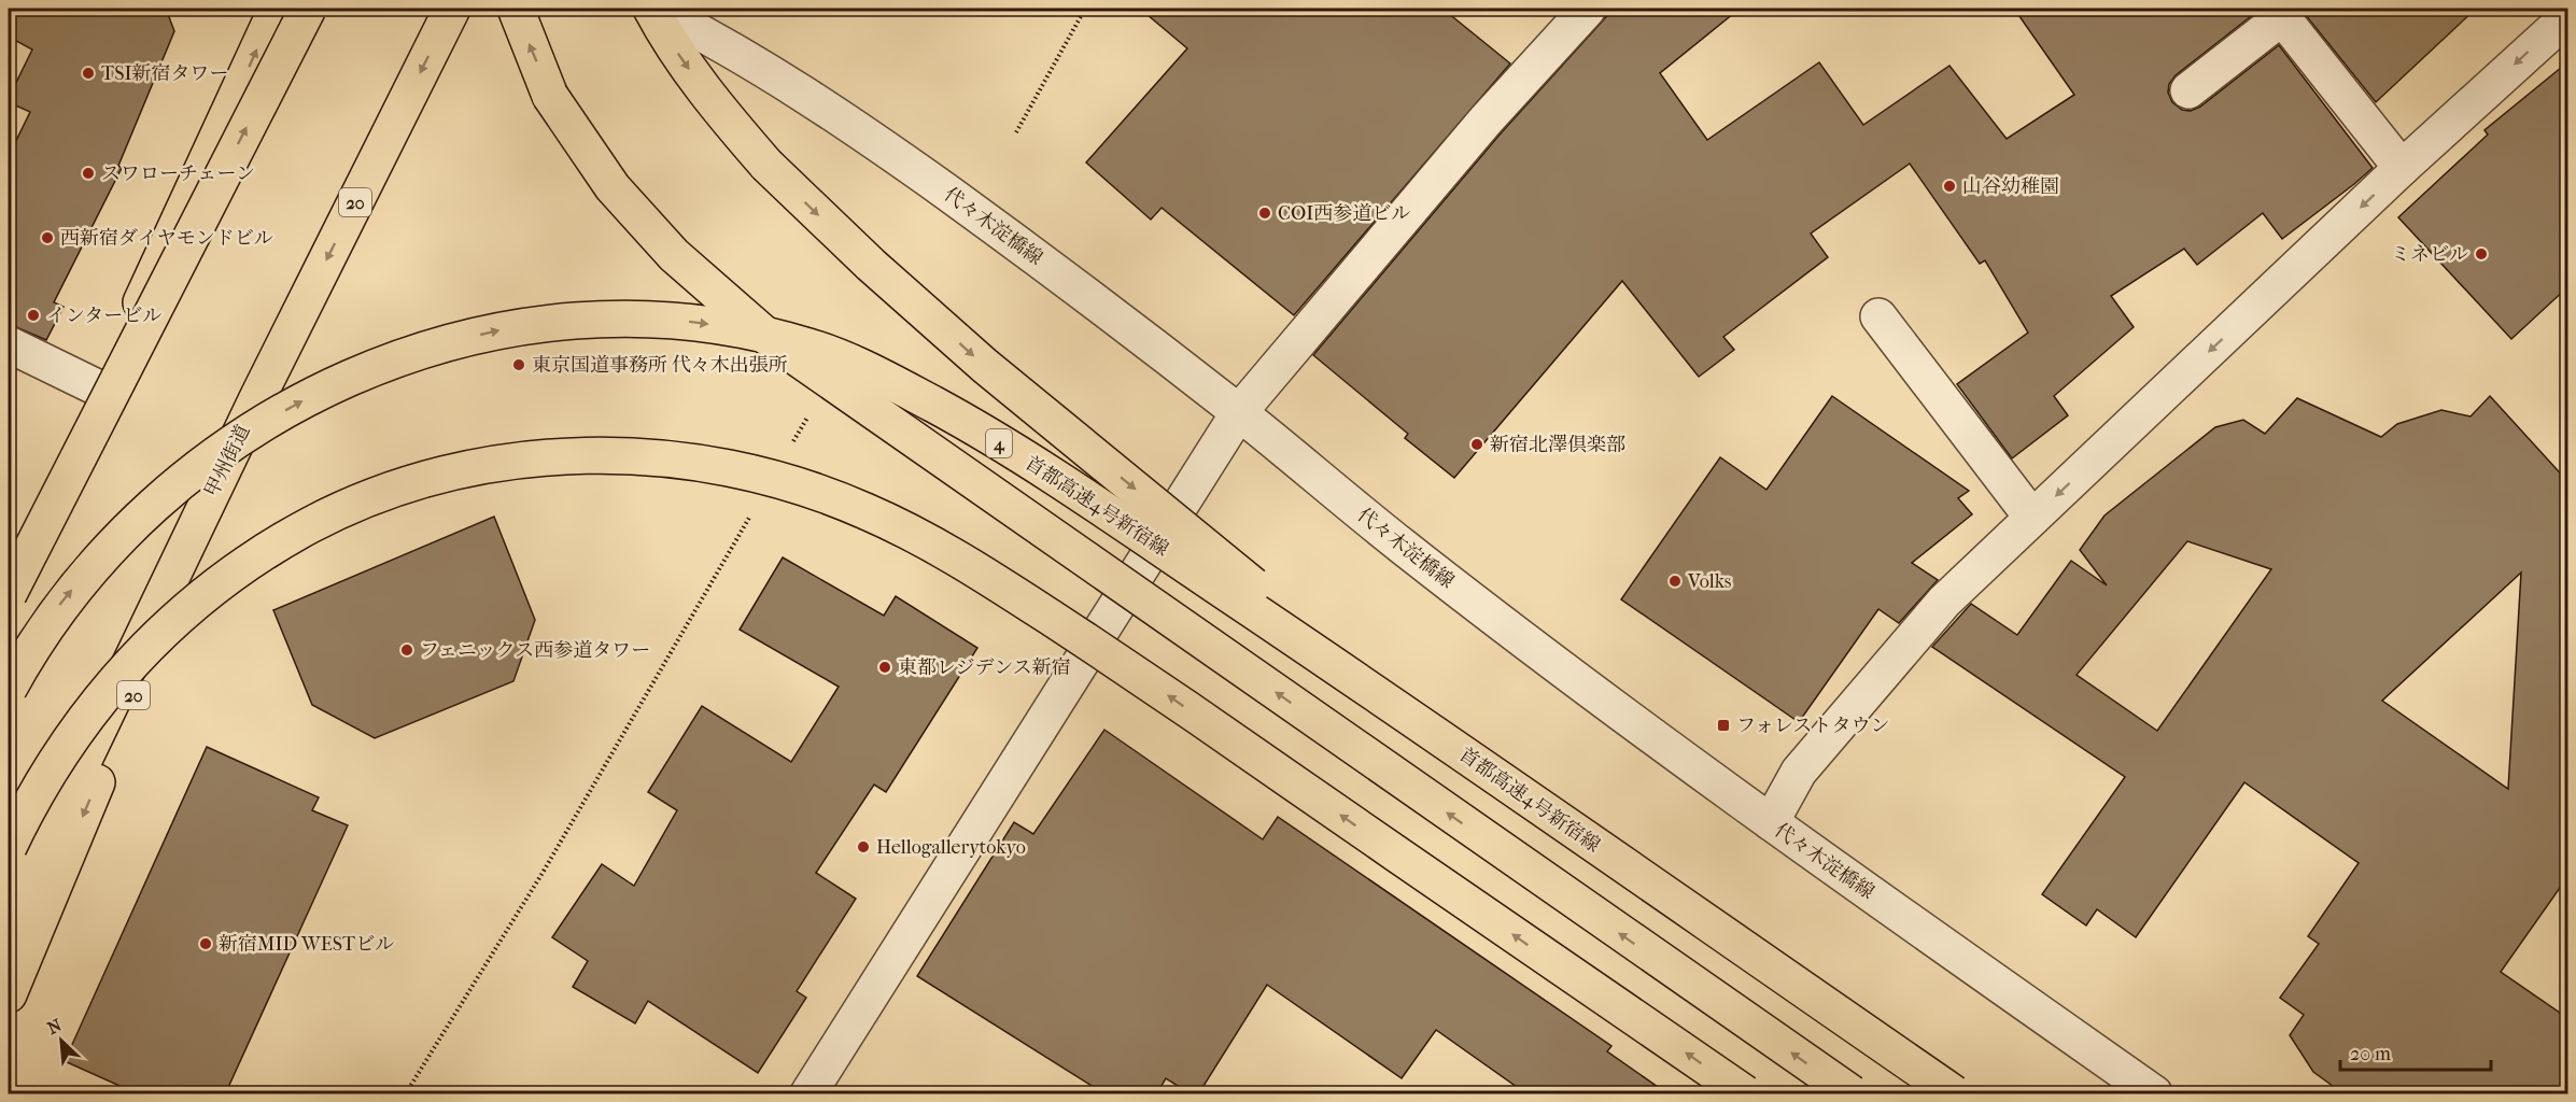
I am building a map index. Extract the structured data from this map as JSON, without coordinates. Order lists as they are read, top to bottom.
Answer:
{
  "streets": {
    "highway": [
      "20",
      "4",
      "甲州街道",
      "首都高速4号新宿線"
    ],
    "street": ["代々木淀橋線"]
  },
  "crossings": [
    ["20", "甲州街道"]
  ],
  "one_way": ["首都高速4号新宿線"],
  "places": {
    "other": [
      "TSI新宿タワー",
      "スワローチェーン",
      "山谷幼稚園",
      "COI西参道ビル",
      "西新宿ダイヤモンドビル",
      "ミネビル",
      "インタービル",
      "東京国道事務所 代々木出張所",
      "新宿北澤倶楽部",
      "Volks",
      "フェニックス西参道タワー",
      "東都レジデンス新宿",
      "Hellogallerytokyo",
      "新宿MID WESTビル"
    ],
    "transit": ["フォレストタウン"]
  },
  "scale_bar": "20 m",
  "north": "top left"
}
